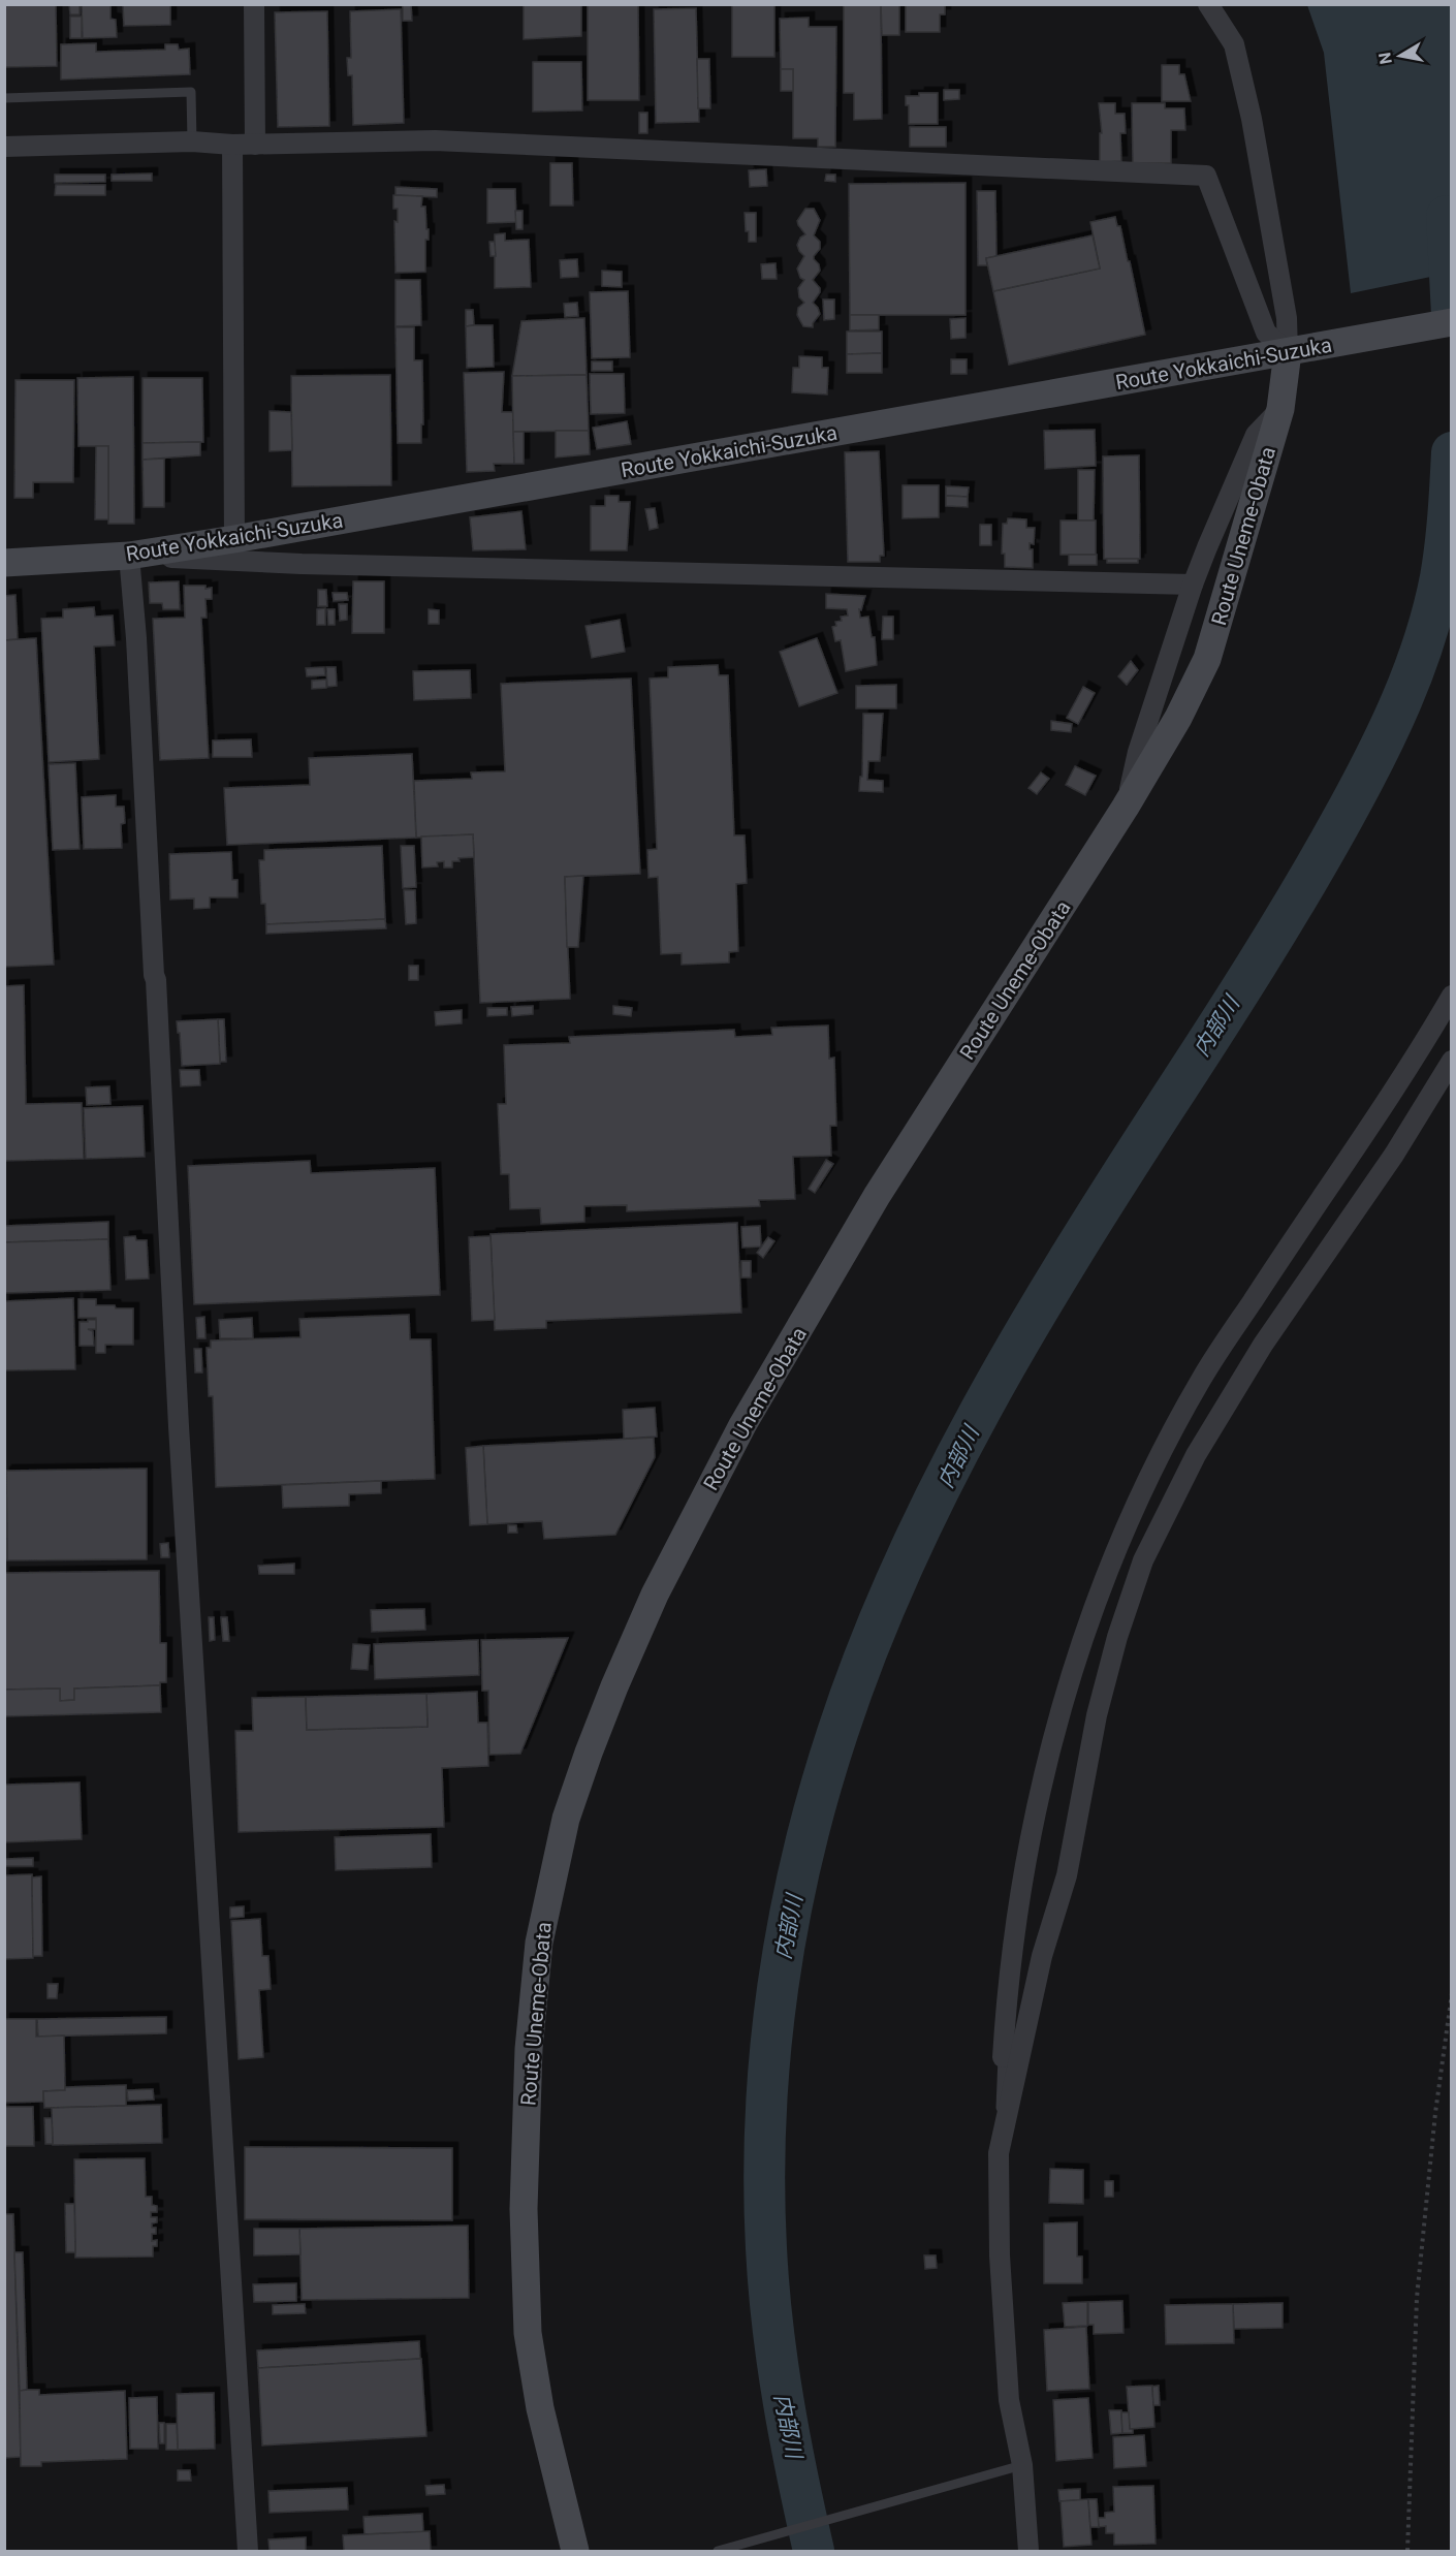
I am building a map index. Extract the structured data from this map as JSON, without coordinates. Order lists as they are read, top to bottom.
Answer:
{
  "streets": {
    "main road": ["Route Yokkaichi-Suzuka", "Route Uneme-Obata"]
  },
  "crossings": [
    ["Route Yokkaichi-Suzuka", "Route Uneme-Obata"]
  ],
  "water": ["内部川"],
  "north": "left"
}
